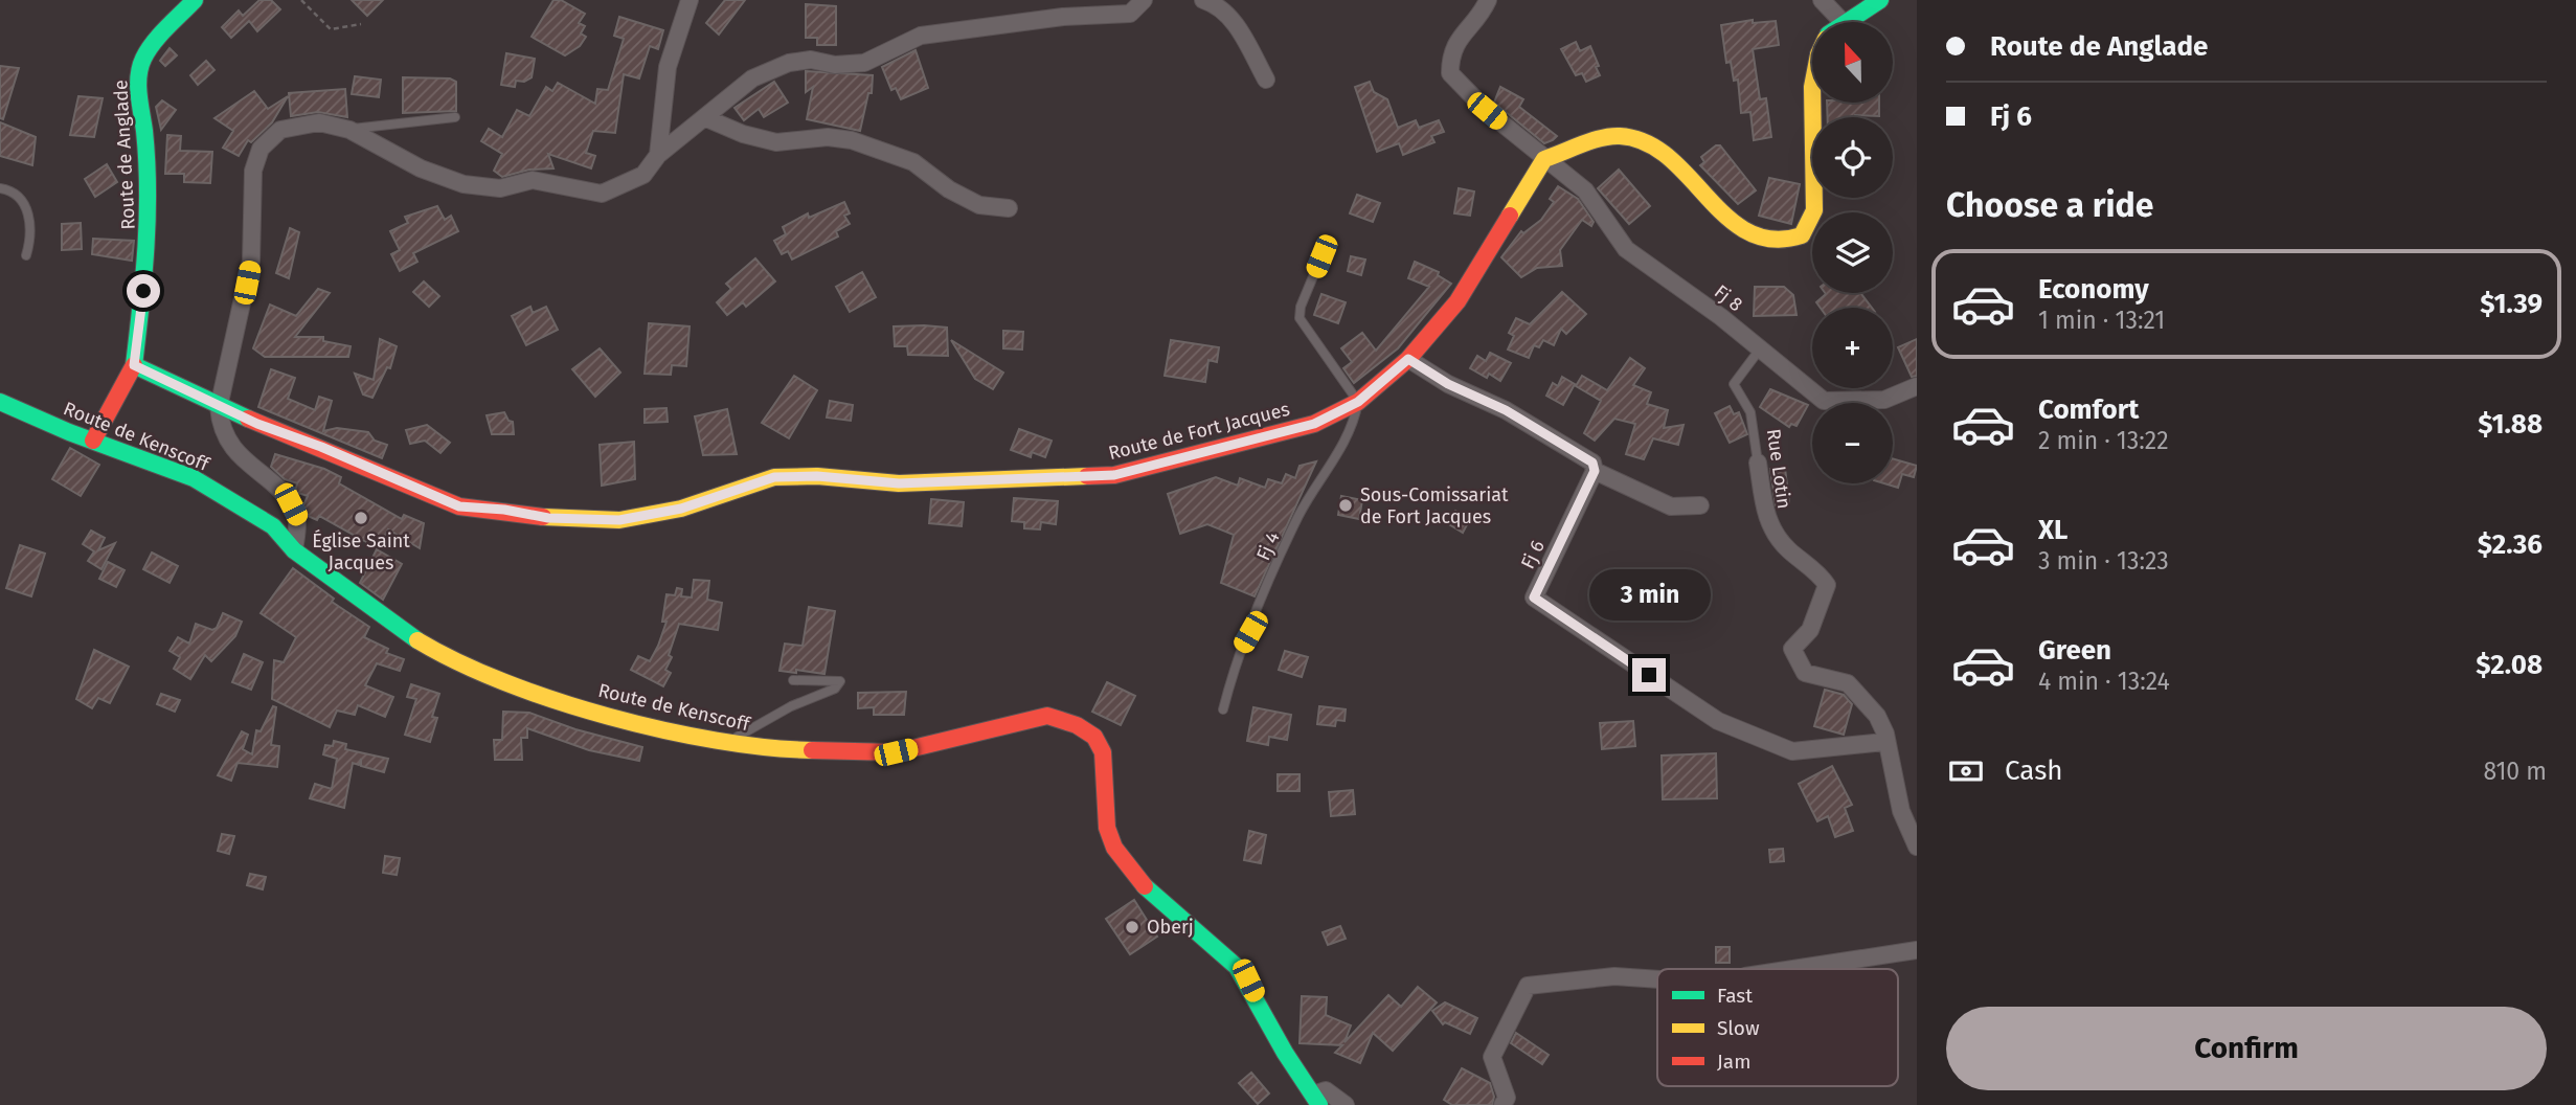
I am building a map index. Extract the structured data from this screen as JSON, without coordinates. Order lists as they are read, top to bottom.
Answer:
{
  "streets": {
    "street": [
      "Route de Anglade",
      "Fj 8",
      "Route de Fort Jacques",
      "Route de Kenscoff",
      "Rue Lotin",
      "Fj 6"
    ],
    "lane": ["Fj 4"]
  },
  "crossings": [
    ["Fj 8", "Route de Fort Jacques"],
    ["Fj 8", "Rue Lotin"],
    ["Route de Fort Jacques", "Fj 4"],
    ["Rue Lotin", "Fj 6"]
  ],
  "places": ["Sous-Comissariat de Fort Jacques", "Église Saint Jacques", "Oberj"],
  "legend": ["Fast", "Slow", "Jam"],
  "north": "top",
  "page": {
    "banner": ["Route de Anglade", "Fj 6"],
    "map_buttons": ["+", "−"],
    "heading": "Choose a ride",
    "list": [
      {
        "name": "Economy",
        "note": "1 min · 13:21",
        "value": "$1.39"
      },
      {
        "name": "Comfort",
        "note": "2 min · 13:22",
        "value": "$1.88"
      },
      {
        "name": "XL",
        "note": "3 min · 13:23",
        "value": "$2.36"
      },
      {
        "name": "Green",
        "note": "4 min · 13:24",
        "value": "$2.08"
      }
    ],
    "bubble": "3 min",
    "pay": ["Cash", "810 m"],
    "buttons": "Confirm"
  }
}
